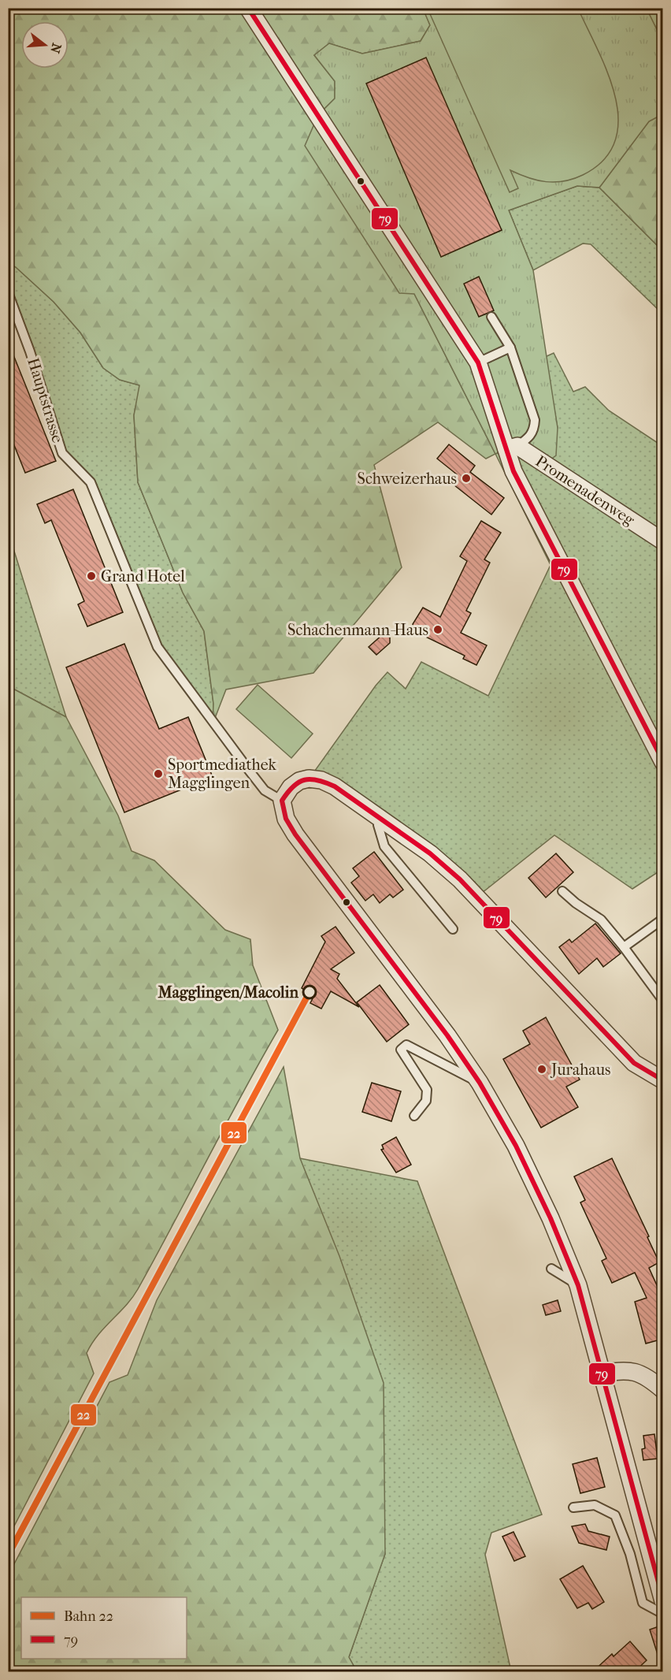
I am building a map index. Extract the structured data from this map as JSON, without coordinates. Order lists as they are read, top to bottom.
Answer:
{
  "streets": {
    "street": ["Promenadenweg"],
    "lane": ["Hauptstrasse"]
  },
  "places": [
    "Schweizerhaus",
    "Grand Hotel",
    "Schachenmann-Haus",
    "Sportmediathek Magglingen",
    "Magglingen/Macolin",
    "Jurahaus"
  ],
  "lines": ["transit line 79", "rail line 22"],
  "legend": ["Bahn 22", "79"],
  "north": "right"
}
